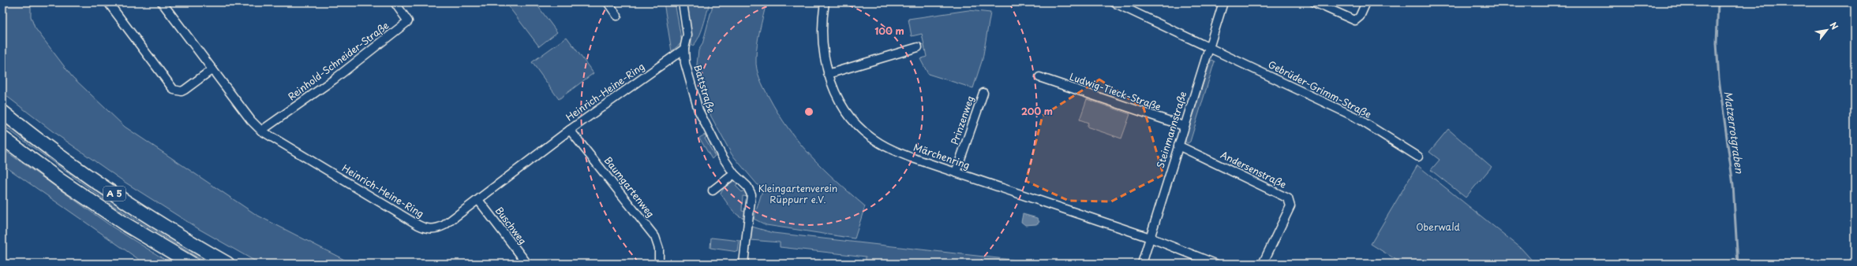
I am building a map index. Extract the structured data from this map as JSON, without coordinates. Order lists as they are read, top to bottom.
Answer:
{
  "streets": {
    "highway": ["A 5"],
    "street": [
      "Reinhold-Schneider-Straße",
      "Battstraße",
      "Gebrüder-Grimm-Straße",
      "Heinrich-Heine-Ring",
      "Ludwig-Tieck-Straße",
      "Prinzenweg",
      "Steinmannstraße",
      "Märchenring",
      "Andersenstraße",
      "Baumgartenweg",
      "Buschweg"
    ]
  },
  "crossings": [
    ["Reinhold-Schneider-Straße", "Heinrich-Heine-Ring"],
    ["Battstraße", "Heinrich-Heine-Ring"],
    ["Gebrüder-Grimm-Straße", "Steinmannstraße"],
    ["Heinrich-Heine-Ring", "Baumgartenweg"],
    ["Heinrich-Heine-Ring", "Buschweg"],
    ["Ludwig-Tieck-Straße", "Steinmannstraße"],
    ["Prinzenweg", "Märchenring"],
    ["Steinmannstraße", "Märchenring"],
    ["Steinmannstraße", "Andersenstraße"]
  ],
  "water": ["Matzerrotgraben"],
  "parks": ["Kleingartenverein Rüppurr e.V.", "Oberwald"],
  "north": "top right",
  "rings": ["100 m", "200 m"]
}
